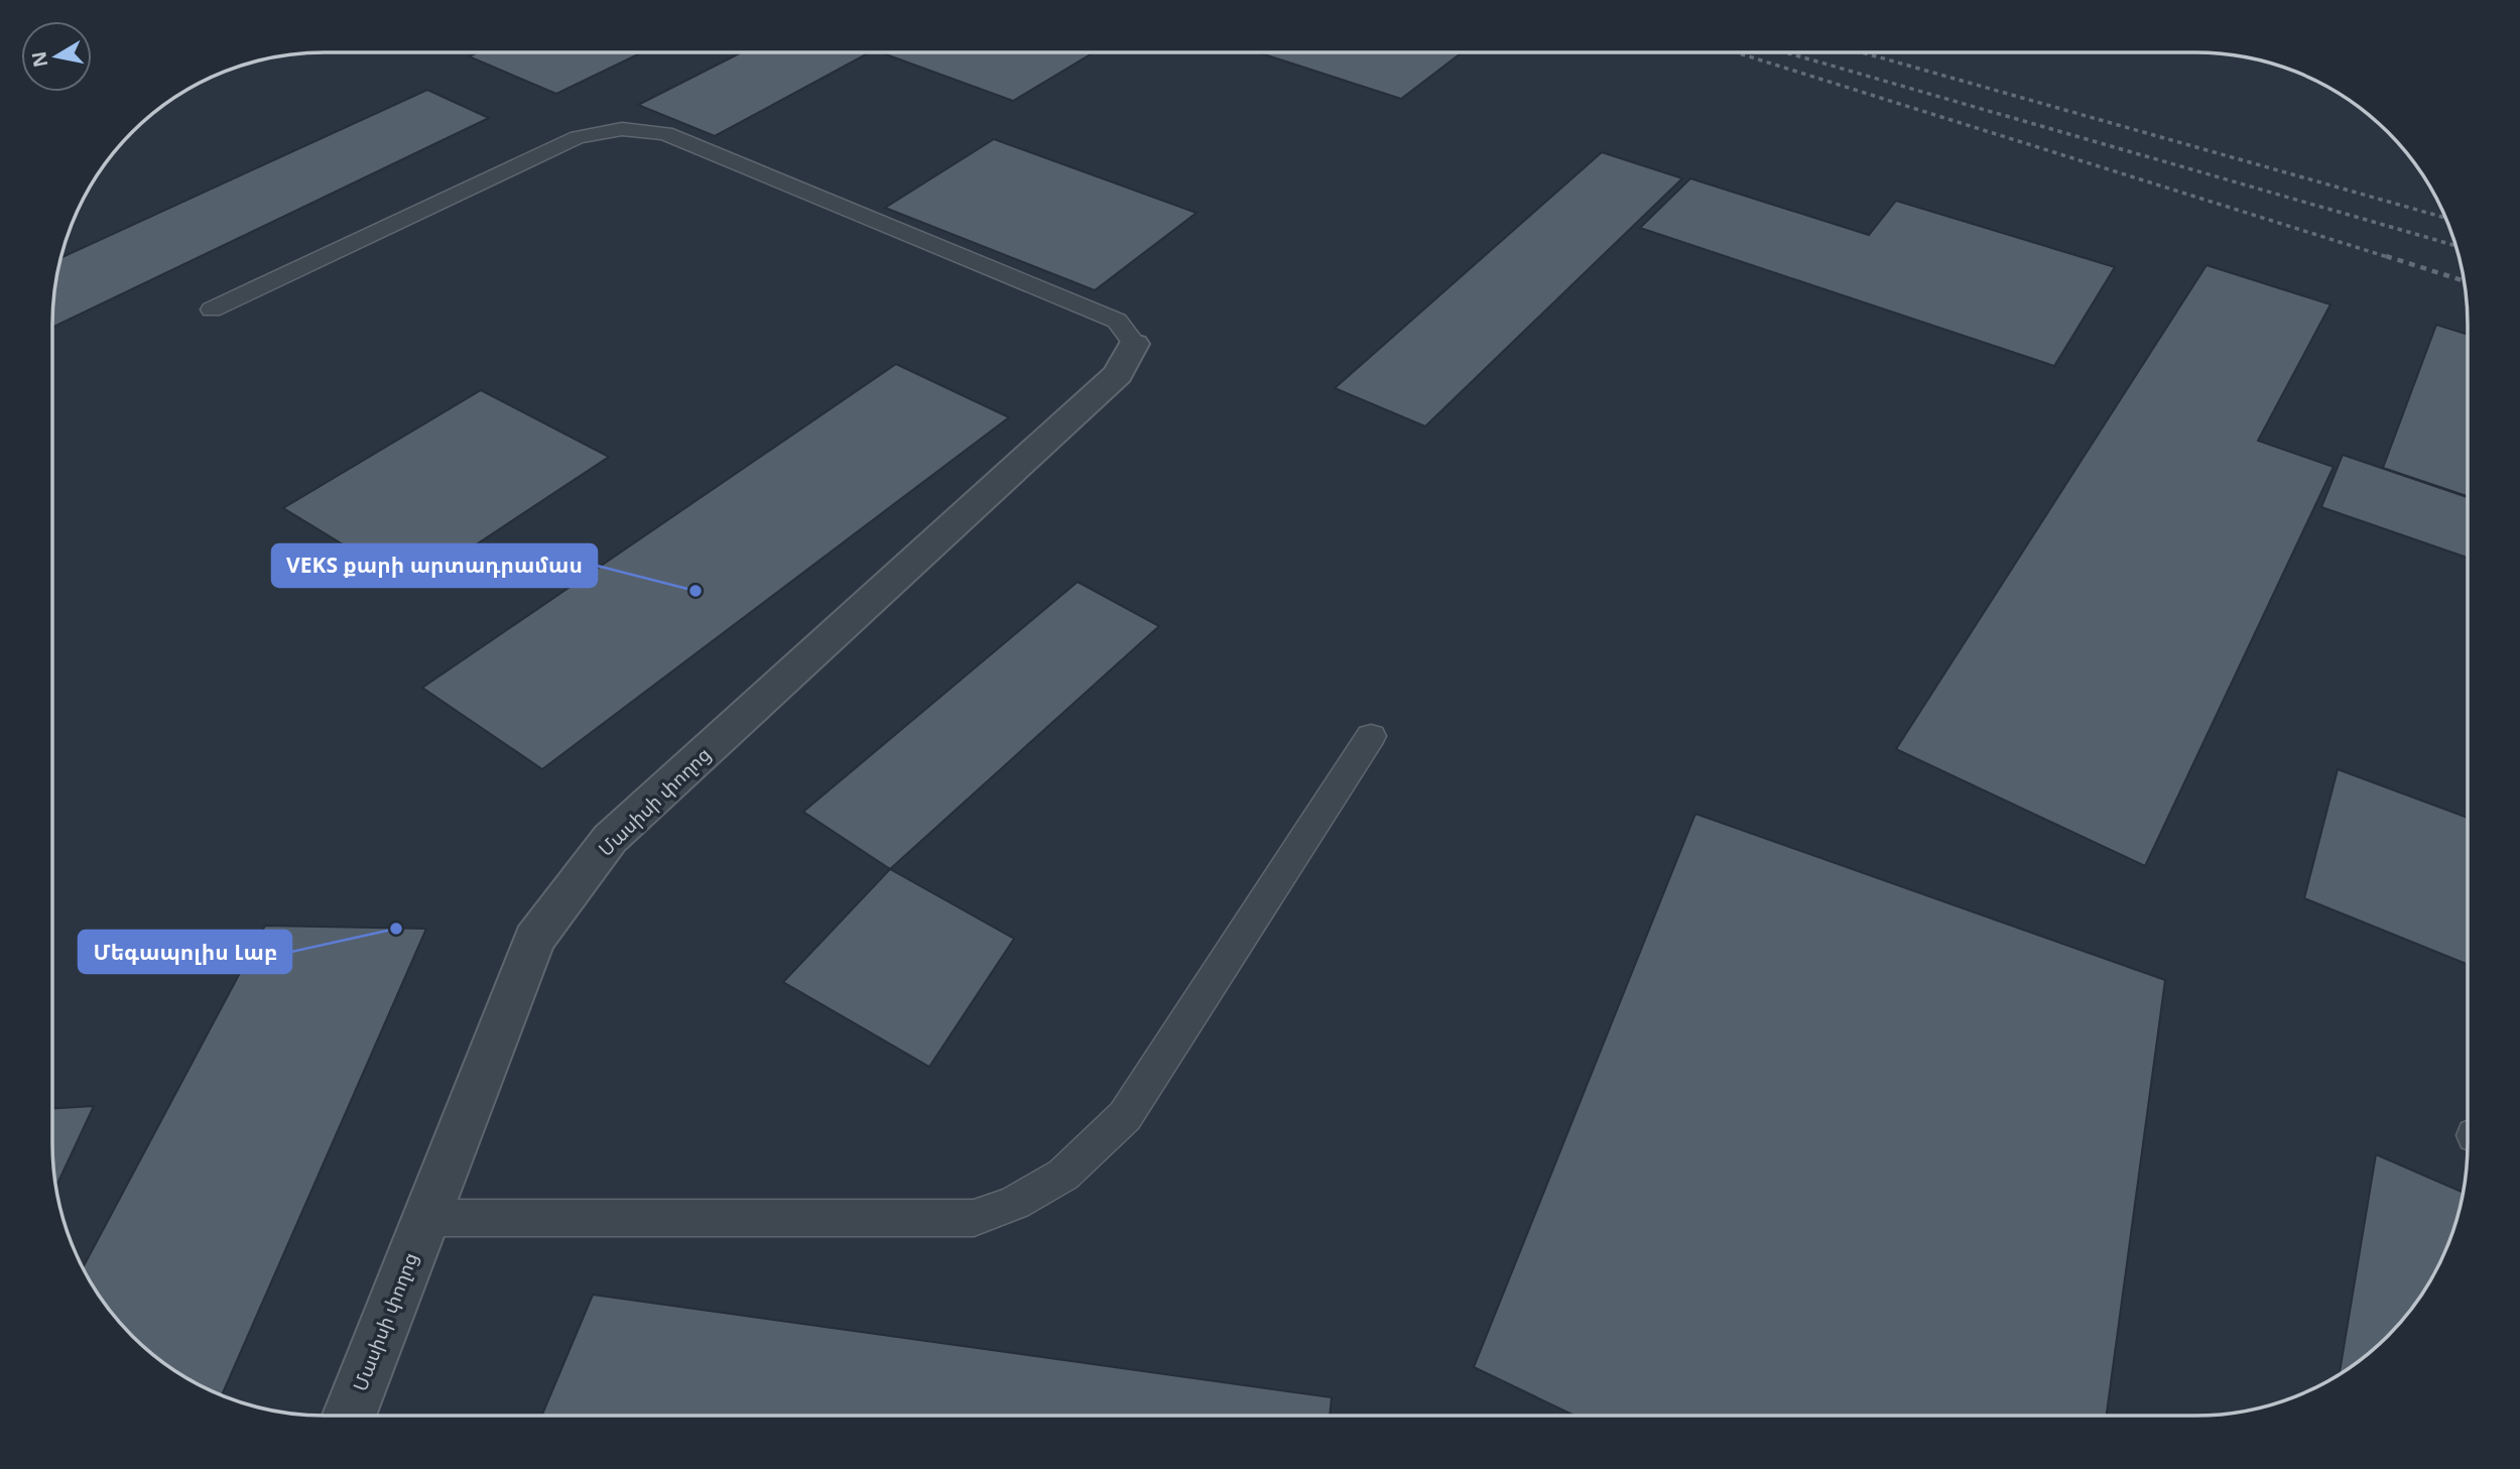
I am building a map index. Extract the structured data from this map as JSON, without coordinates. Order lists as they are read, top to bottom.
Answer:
{
  "streets": {
    "street": ["Մասիսի փողոց"]
  },
  "places": ["VEKS քարի արտադրամաս", "Մեգապոլիս Լաբ"],
  "north": "left"
}
